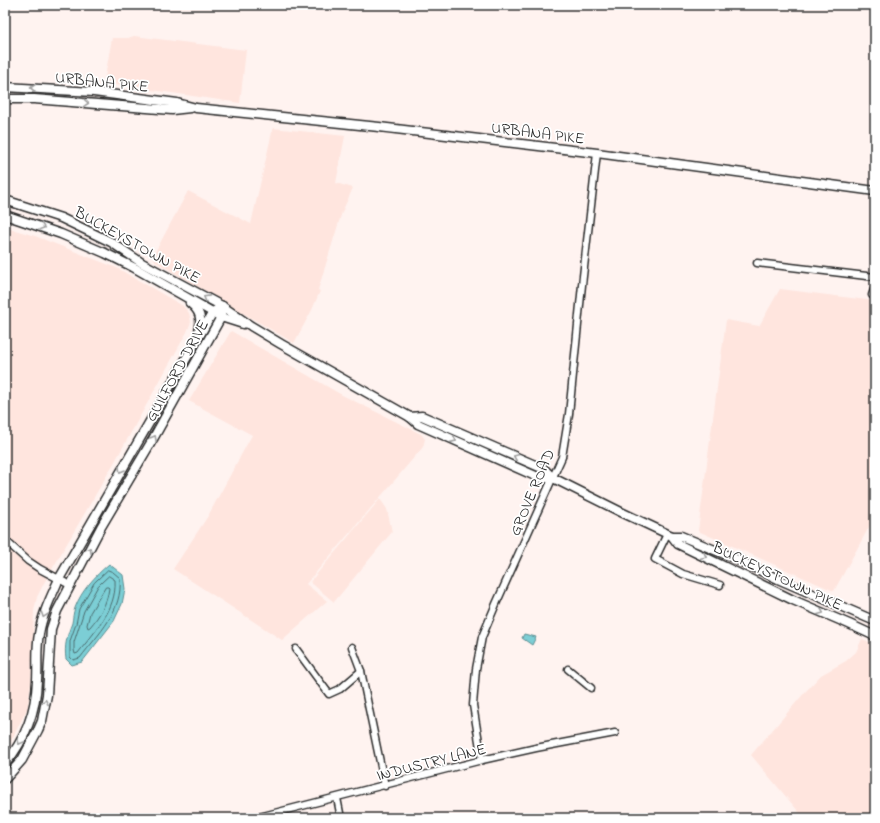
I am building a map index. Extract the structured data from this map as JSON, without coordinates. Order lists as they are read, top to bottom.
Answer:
{
  "streets": {
    "main road": ["URBANA PIKE", "BUCKEYSTOWN PIKE", "GUILFORD DRIVE"],
    "street": ["GROVE ROAD", "INDUSTRY LANE"]
  },
  "crossings": [
    ["URBANA PIKE", "GROVE ROAD"],
    ["BUCKEYSTOWN PIKE", "GUILFORD DRIVE"],
    ["BUCKEYSTOWN PIKE", "GROVE ROAD"],
    ["GROVE ROAD", "INDUSTRY LANE"]
  ]
}
